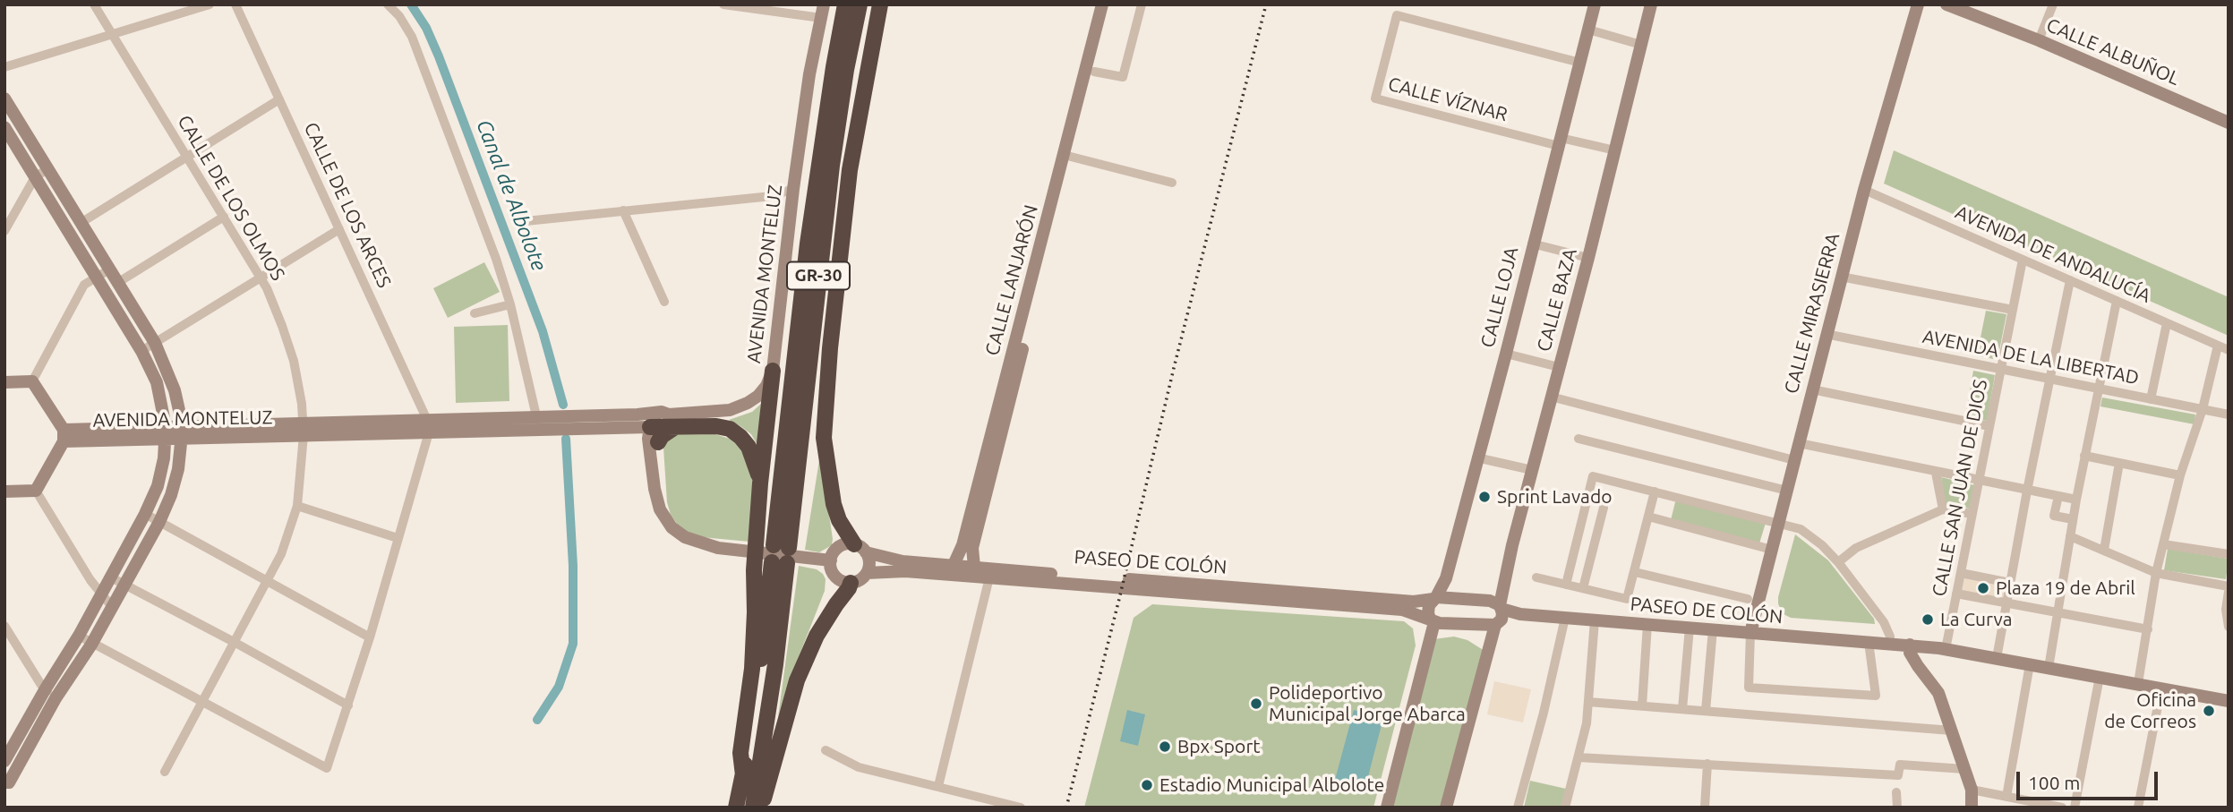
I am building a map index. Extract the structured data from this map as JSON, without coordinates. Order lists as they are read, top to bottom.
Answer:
{
  "streets": {
    "highway": ["GR-30"],
    "street": [
      "CALLE ALBUÑOL",
      "CALLE VÍZNAR",
      "CALLE DE LOS OLMOS",
      "CALLE DE LOS ARCES",
      "AVENIDA DE ANDALUCÍA",
      "AVENIDA MONTELUZ",
      "CALLE LANJARÓN",
      "CALLE LOJA",
      "CALLE BAZA",
      "CALLE MIRASIERRA",
      "AVENIDA DE LA LIBERTAD",
      "CALLE SAN JUAN DE DIOS",
      "PASEO DE COLÓN"
    ]
  },
  "crossings": [
    ["CALLE VÍZNAR", "CALLE LOJA"],
    ["CALLE DE LOS OLMOS", "AVENIDA MONTELUZ"],
    ["CALLE DE LOS ARCES", "AVENIDA MONTELUZ"],
    ["AVENIDA DE ANDALUCÍA", "CALLE MIRASIERRA"],
    ["AVENIDA DE ANDALUCÍA", "CALLE SAN JUAN DE DIOS"],
    ["CALLE LANJARÓN", "PASEO DE COLÓN"],
    ["CALLE LOJA", "PASEO DE COLÓN"],
    ["CALLE BAZA", "PASEO DE COLÓN"],
    ["CALLE MIRASIERRA", "AVENIDA DE LA LIBERTAD"],
    ["CALLE MIRASIERRA", "PASEO DE COLÓN"],
    ["AVENIDA DE LA LIBERTAD", "CALLE SAN JUAN DE DIOS"],
    ["CALLE SAN JUAN DE DIOS", "PASEO DE COLÓN"]
  ],
  "water": ["Canal de Albolote"],
  "places": [
    "Sprint Lavado",
    "Plaza 19 de Abril",
    "La Curva",
    "Polideportivo Municipal Jorge Abarca",
    "Oficina de Correos",
    "Bpx Sport",
    "Estadio Municipal Albolote"
  ],
  "scale_bar": "100 m"
}
